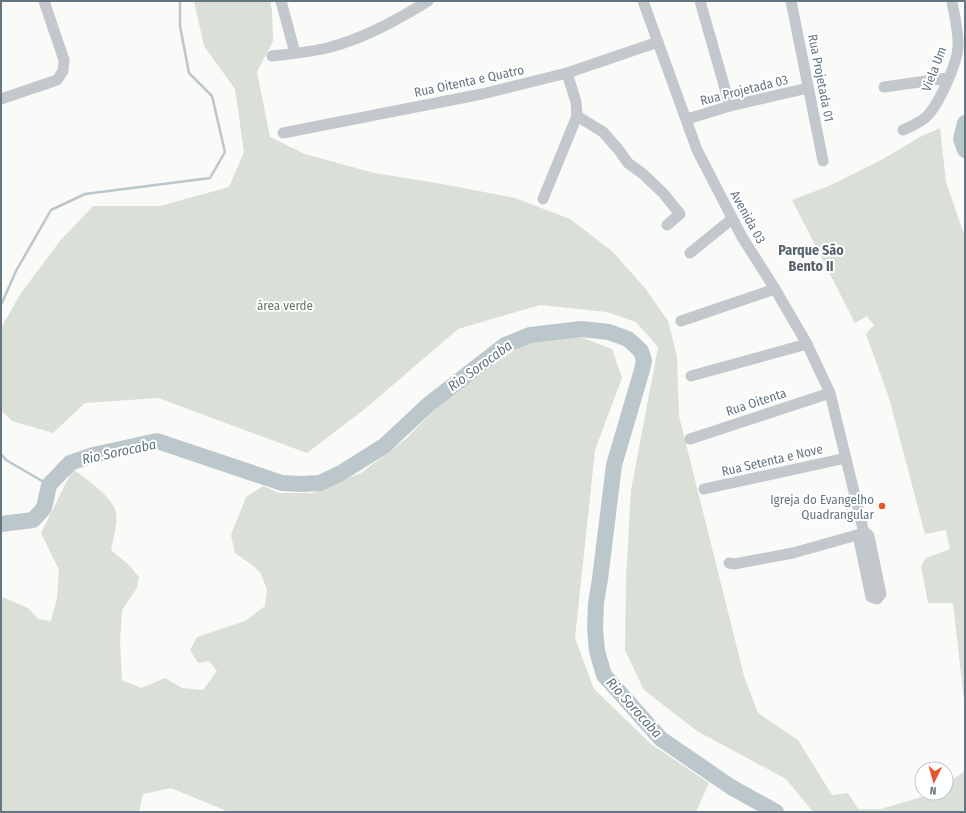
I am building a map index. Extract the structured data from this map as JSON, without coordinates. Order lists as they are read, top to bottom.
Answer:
{
  "streets": {
    "street": [
      "Viela Um",
      "Rua Projetada 01",
      "Rua Oitenta e Quatro",
      "Rua Projetada 03",
      "Avenida 03",
      "Rua Oitenta",
      "Rua Setenta e Nove"
    ]
  },
  "crossings": [
    ["Rua Projetada 01", "Rua Projetada 03"],
    ["Rua Oitenta e Quatro", "Avenida 03"],
    ["Rua Projetada 03", "Avenida 03"],
    ["Avenida 03", "Rua Oitenta"],
    ["Avenida 03", "Rua Setenta e Nove"]
  ],
  "districts": ["Parque São Bento II"],
  "water": ["Rio Sorocaba"],
  "parks": ["área verde"],
  "places": ["Igreja do Evangelho Quadrangular"],
  "north": "bottom"
}
